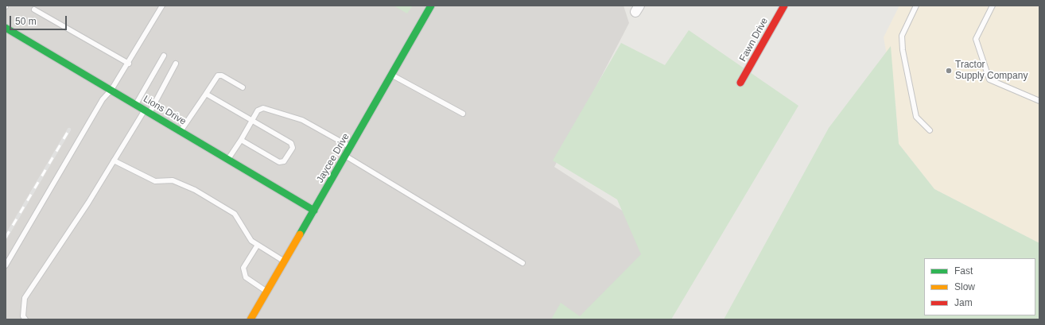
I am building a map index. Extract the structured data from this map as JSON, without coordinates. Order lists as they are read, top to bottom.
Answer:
{
  "streets": {
    "street": ["Fawn Drive", "Lions Drive", "Jaycee Drive"]
  },
  "crossings": [
    ["Lions Drive", "Jaycee Drive"]
  ],
  "places": ["Tractor Supply Company"],
  "legend": ["Fast", "Slow", "Jam"],
  "scale_bar": "50 m"
}
